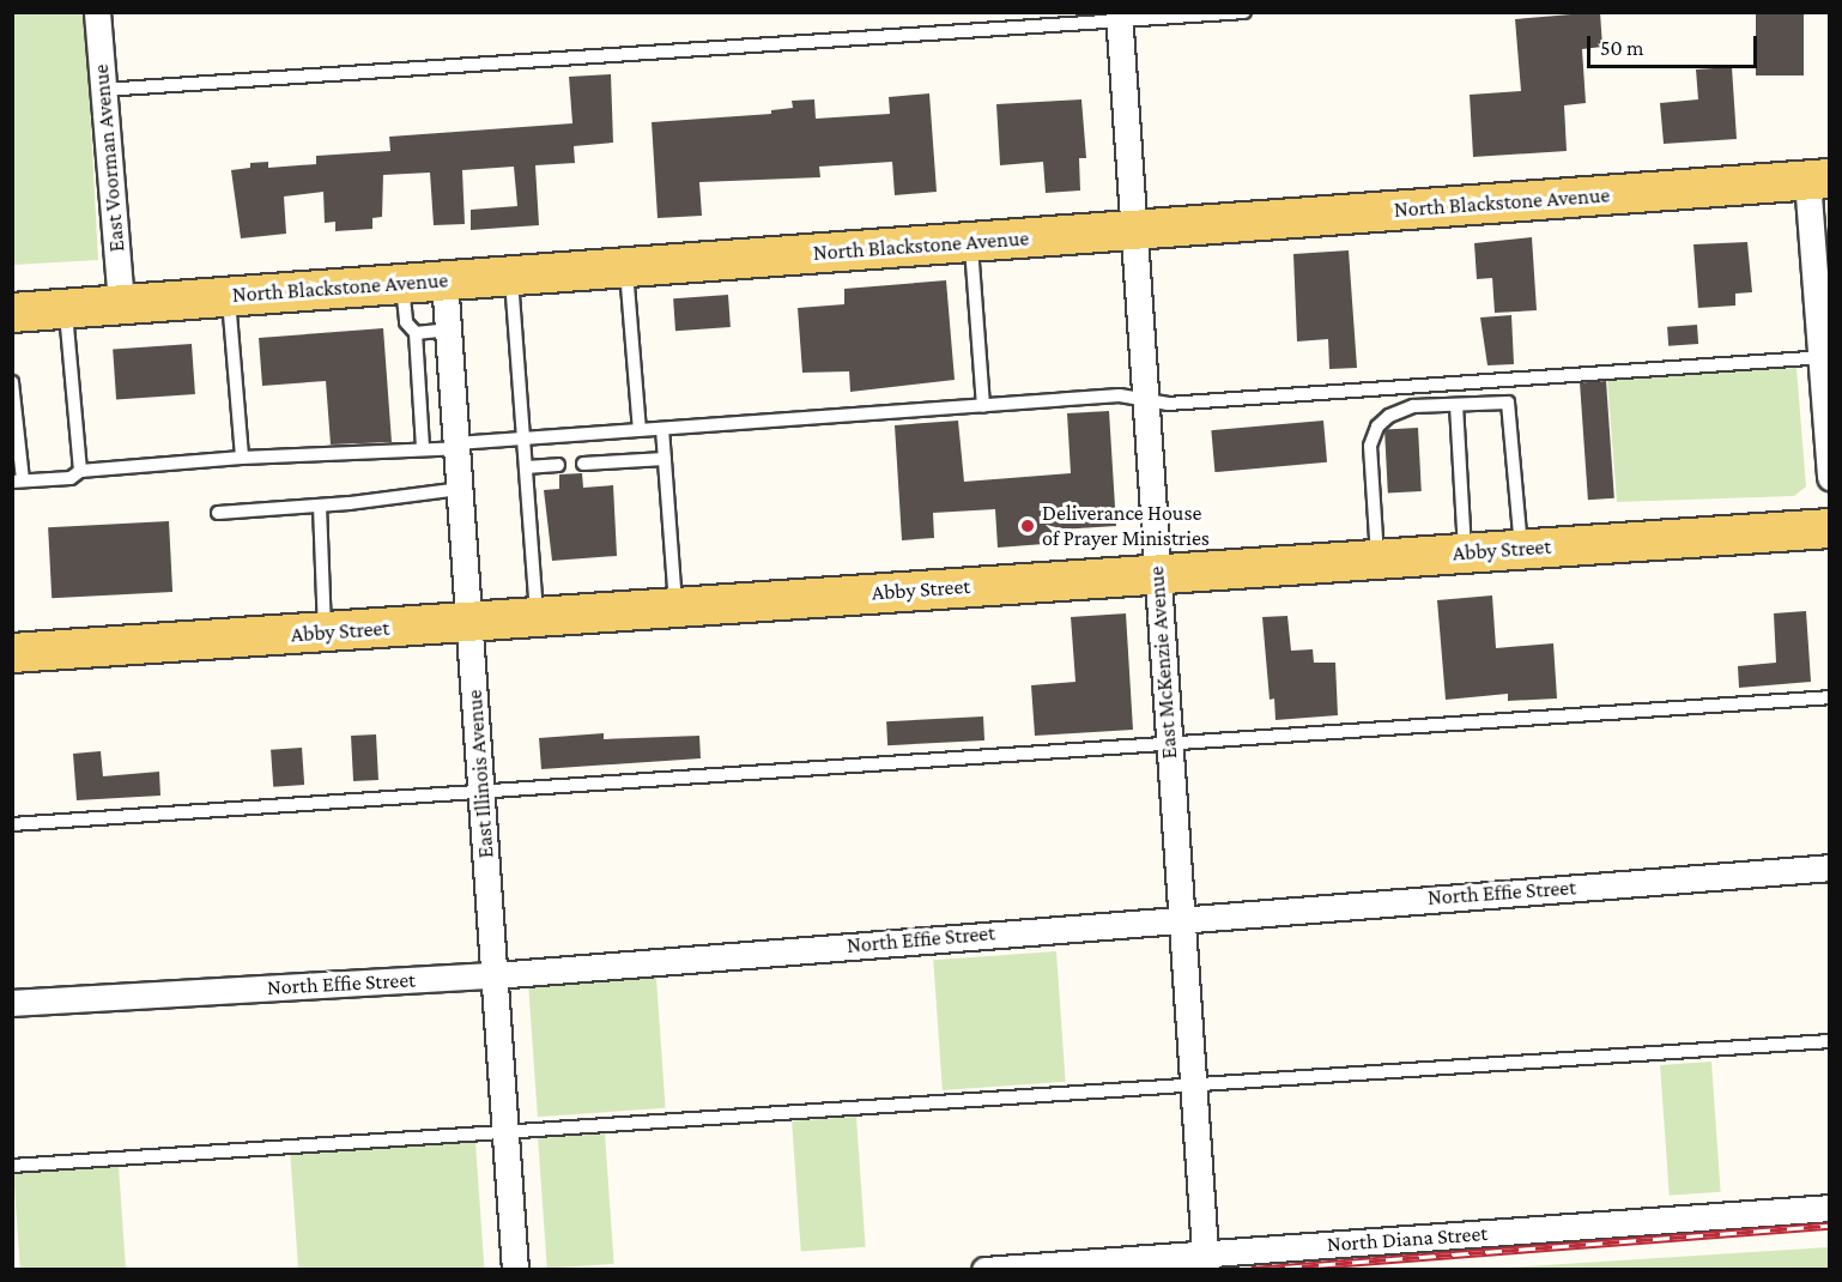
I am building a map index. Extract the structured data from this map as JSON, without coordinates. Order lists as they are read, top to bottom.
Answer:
{
  "streets": {
    "main road": ["North Blackstone Avenue", "Abby Street"],
    "street": [
      "East Voorman Avenue",
      "East McKenzie Avenue",
      "East Illinois Avenue",
      "North Effie Street",
      "North Diana Street"
    ]
  },
  "crossings": [
    ["East Voorman Avenue", "North Blackstone Avenue"],
    ["North Blackstone Avenue", "East McKenzie Avenue"],
    ["North Blackstone Avenue", "East Illinois Avenue"],
    ["Abby Street", "East McKenzie Avenue"],
    ["Abby Street", "East Illinois Avenue"],
    ["East McKenzie Avenue", "North Effie Street"],
    ["East McKenzie Avenue", "North Diana Street"],
    ["East Illinois Avenue", "North Effie Street"]
  ],
  "places": ["Deliverance House of Prayer Ministries"],
  "scale_bar": "50 m"
}
